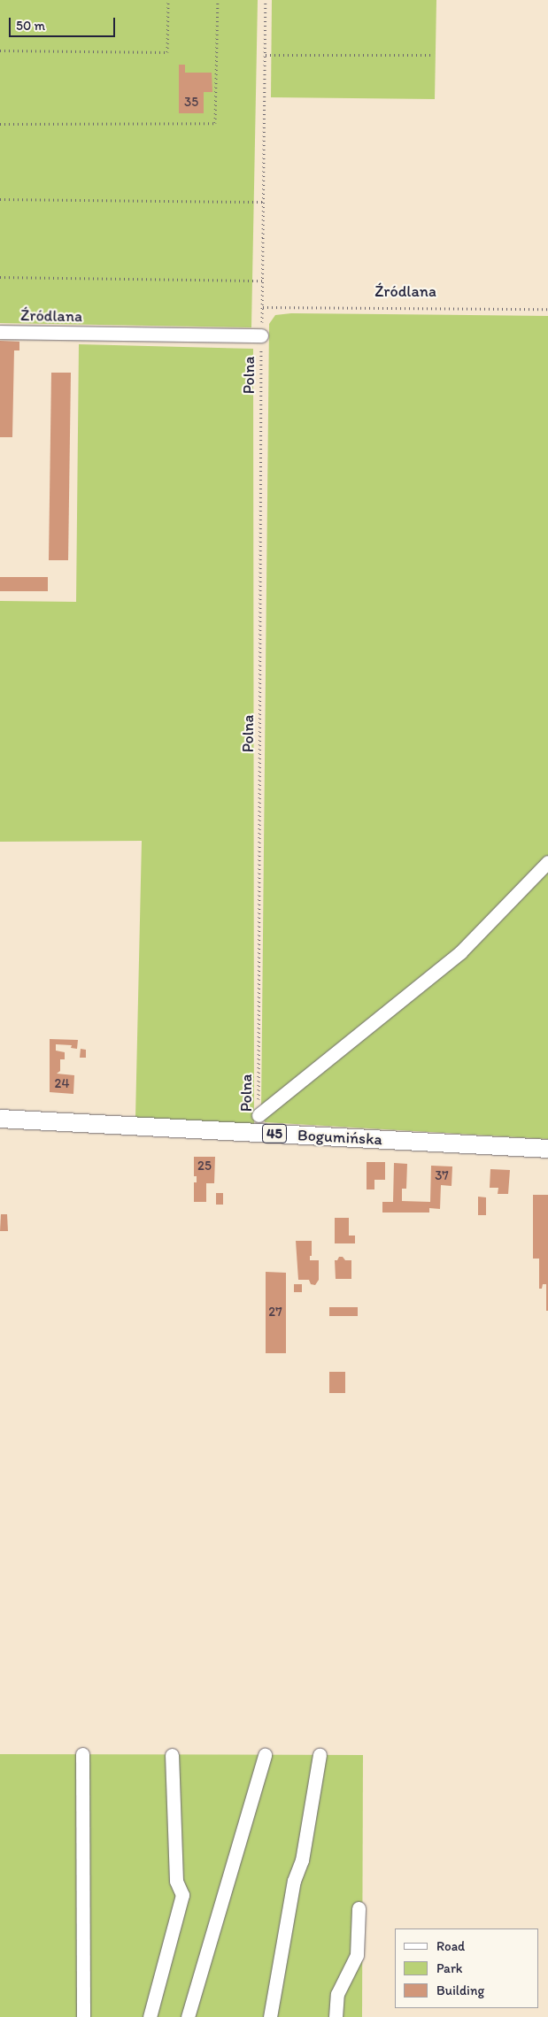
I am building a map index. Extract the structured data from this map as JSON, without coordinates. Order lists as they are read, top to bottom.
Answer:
{
  "streets": {
    "main road": ["45", "Bogumińska"],
    "street": ["Źródlana"],
    "path": ["Polna"]
  },
  "crossings": [
    ["Źródlana", "Polna"]
  ],
  "house_numbers": [
    "35",
    "24",
    "25",
    "37",
    "27"
  ],
  "legend": ["Road", "Park", "Building"],
  "scale_bar": "50 m"
}
